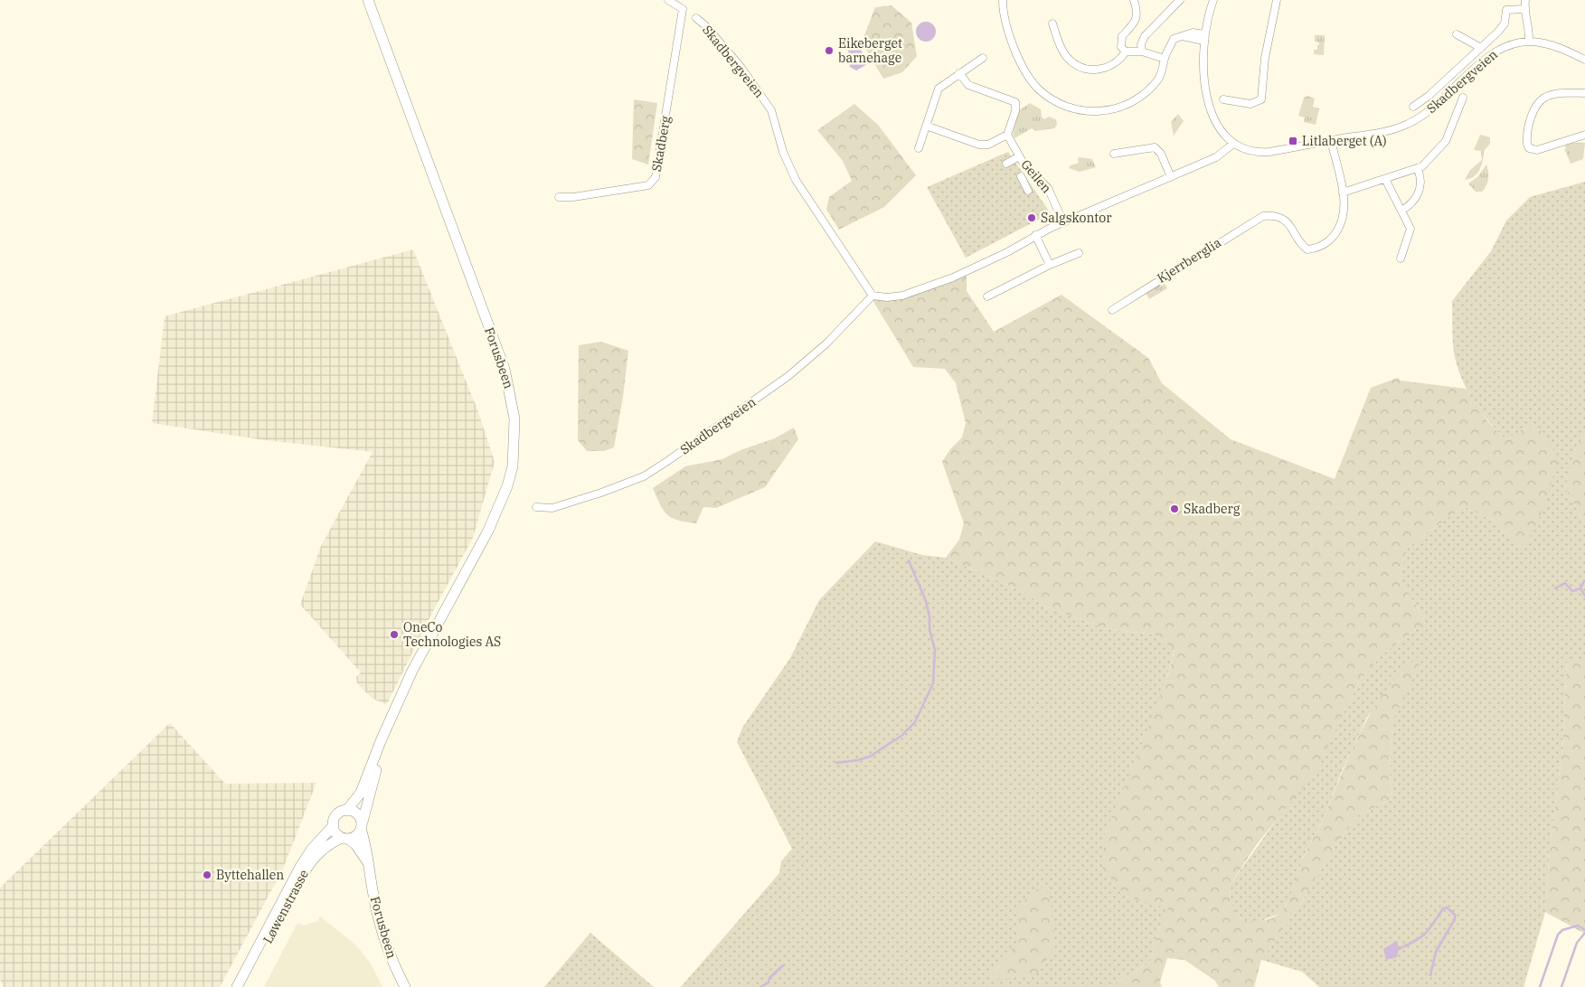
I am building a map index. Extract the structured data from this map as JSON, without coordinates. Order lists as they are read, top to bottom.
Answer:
{
  "streets": {
    "main road": ["Forusbeen", "Løwenstrasse"],
    "street": [
      "Skadbergveien",
      "Skadberg",
      "Geilen",
      "Kjerrberglia"
    ]
  },
  "crossings": [
    ["Forusbeen", "Løwenstrasse"]
  ],
  "places": {
    "other": [
      "Eikeberget barnehage",
      "Salgskontor",
      "Skadberg",
      "OneCo Technologies AS",
      "Byttehallen"
    ],
    "transit": ["Litlaberget (A)"]
  }
}
